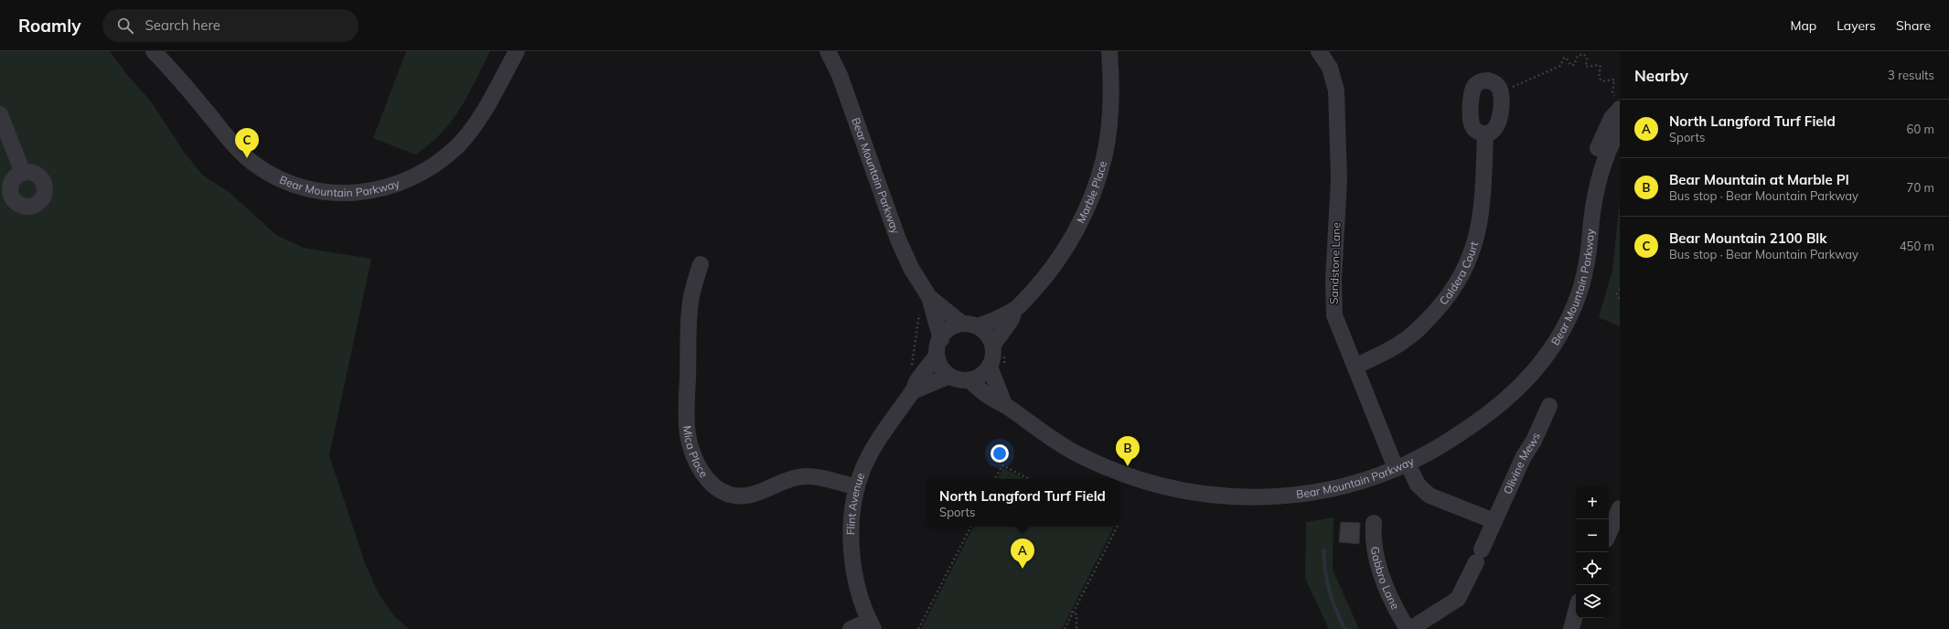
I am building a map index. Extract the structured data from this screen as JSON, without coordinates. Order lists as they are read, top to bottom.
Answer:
{
  "streets": {
    "street": [
      "Bear Mountain Parkway",
      "Marble Place",
      "Sandstone Lane",
      "Caldera Court",
      "Mica Place",
      "Olivine Mews",
      "Flint Avenue",
      "Gabbro Lane"
    ]
  },
  "crossings": [
    ["Bear Mountain Parkway", "Marble Place"],
    ["Bear Mountain Parkway", "Sandstone Lane"],
    ["Sandstone Lane", "Caldera Court"],
    ["Mica Place", "Flint Avenue"],
    ["Olivine Mews", "Gabbro Lane"]
  ],
  "page": {
    "header": "Roamly",
    "search": "Search here",
    "nav": ["Map", "Layers", "Share"],
    "heading": ["Nearby", "3 results"],
    "list": [
      {
        "mark": "A",
        "name": "North Langford Turf Field",
        "note": "Sports",
        "value": "60 m"
      },
      {
        "mark": "B",
        "name": "Bear Mountain at Marble Pl",
        "note": "Bus stop · Bear Mountain Parkway",
        "value": "70 m"
      },
      {
        "mark": "C",
        "name": "Bear Mountain 2100 Blk",
        "note": "Bus stop · Bear Mountain Parkway",
        "value": "450 m"
      }
    ],
    "pins": ["C", "B", "A"],
    "popup": ["North Langford Turf Field", "Sports"],
    "map_buttons": ["+", "−"]
  }
}
